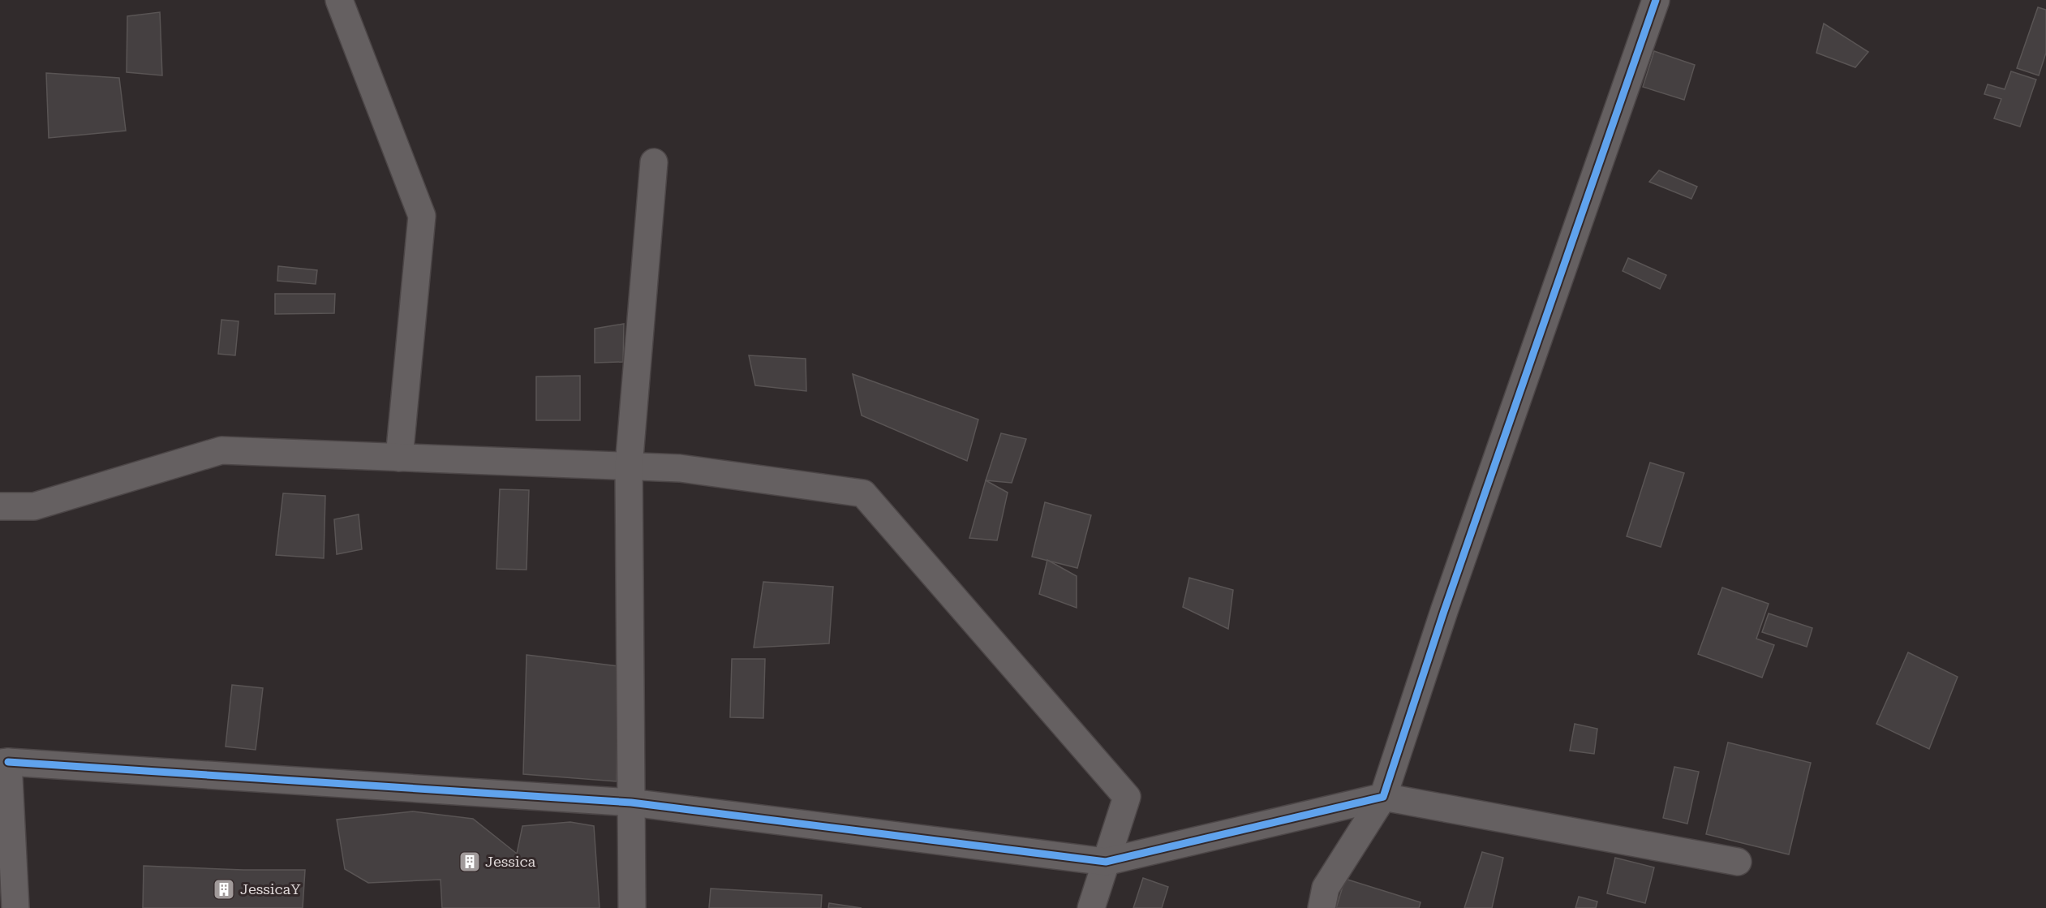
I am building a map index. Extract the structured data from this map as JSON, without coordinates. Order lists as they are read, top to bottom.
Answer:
{
  "places": {
    "building": ["Jessica", "JessicaY"]
  }
}
